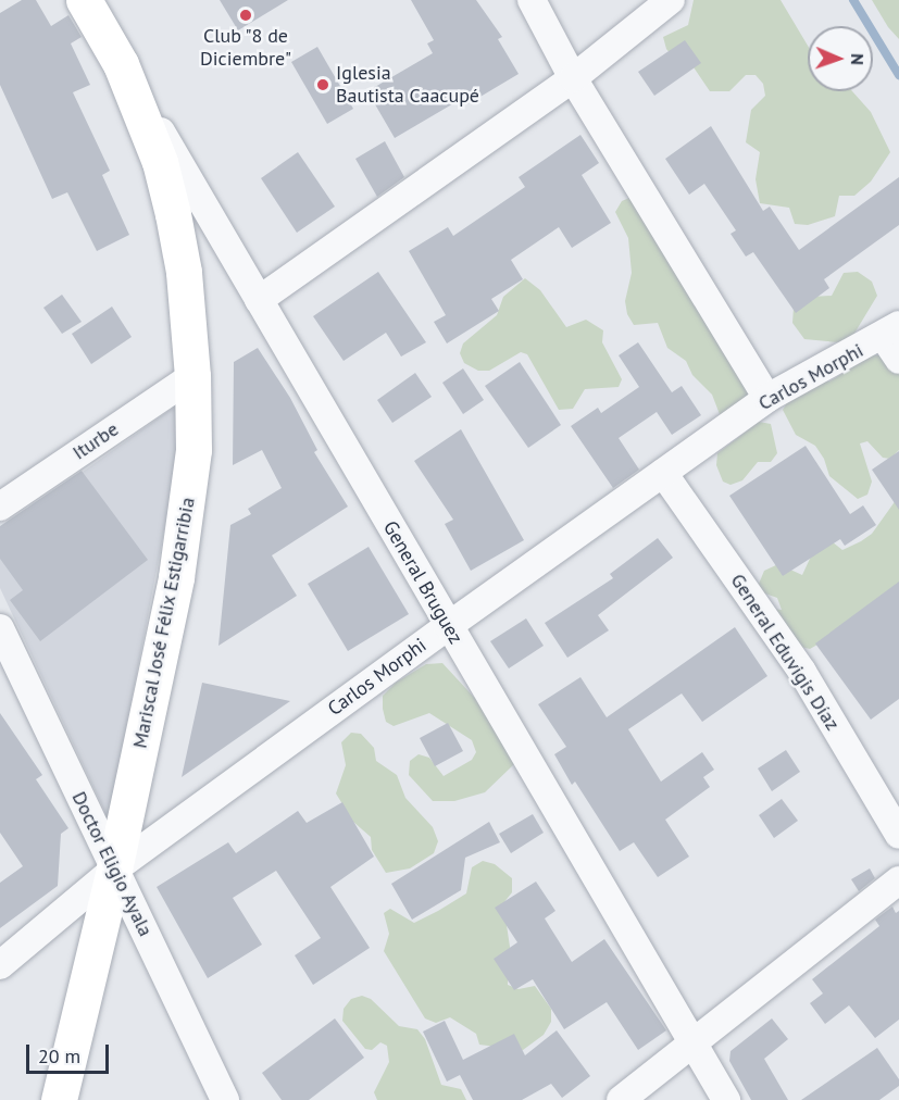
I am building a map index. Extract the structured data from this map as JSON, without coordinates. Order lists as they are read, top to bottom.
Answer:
{
  "streets": {
    "main road": ["Mariscal José Félix Estigarribia"],
    "street": [
      "Carlos Morphi",
      "Iturbe",
      "General Bruguez",
      "General Eduvigis Díaz",
      "Doctor Eligio Ayala"
    ]
  },
  "crossings": [
    ["Carlos Morphi", "General Bruguez"],
    ["Carlos Morphi", "Mariscal José Félix Estigarribia"],
    ["Carlos Morphi", "General Eduvigis Díaz"],
    ["Carlos Morphi", "Doctor Eligio Ayala"],
    ["Iturbe", "Mariscal José Félix Estigarribia"],
    ["General Bruguez", "Mariscal José Félix Estigarribia"],
    ["Mariscal José Félix Estigarribia", "Doctor Eligio Ayala"]
  ],
  "places": ["Club \"8 de Diciembre\"", "Iglesia Bautista Caacupé"],
  "scale_bar": "20 m",
  "north": "right"
}
